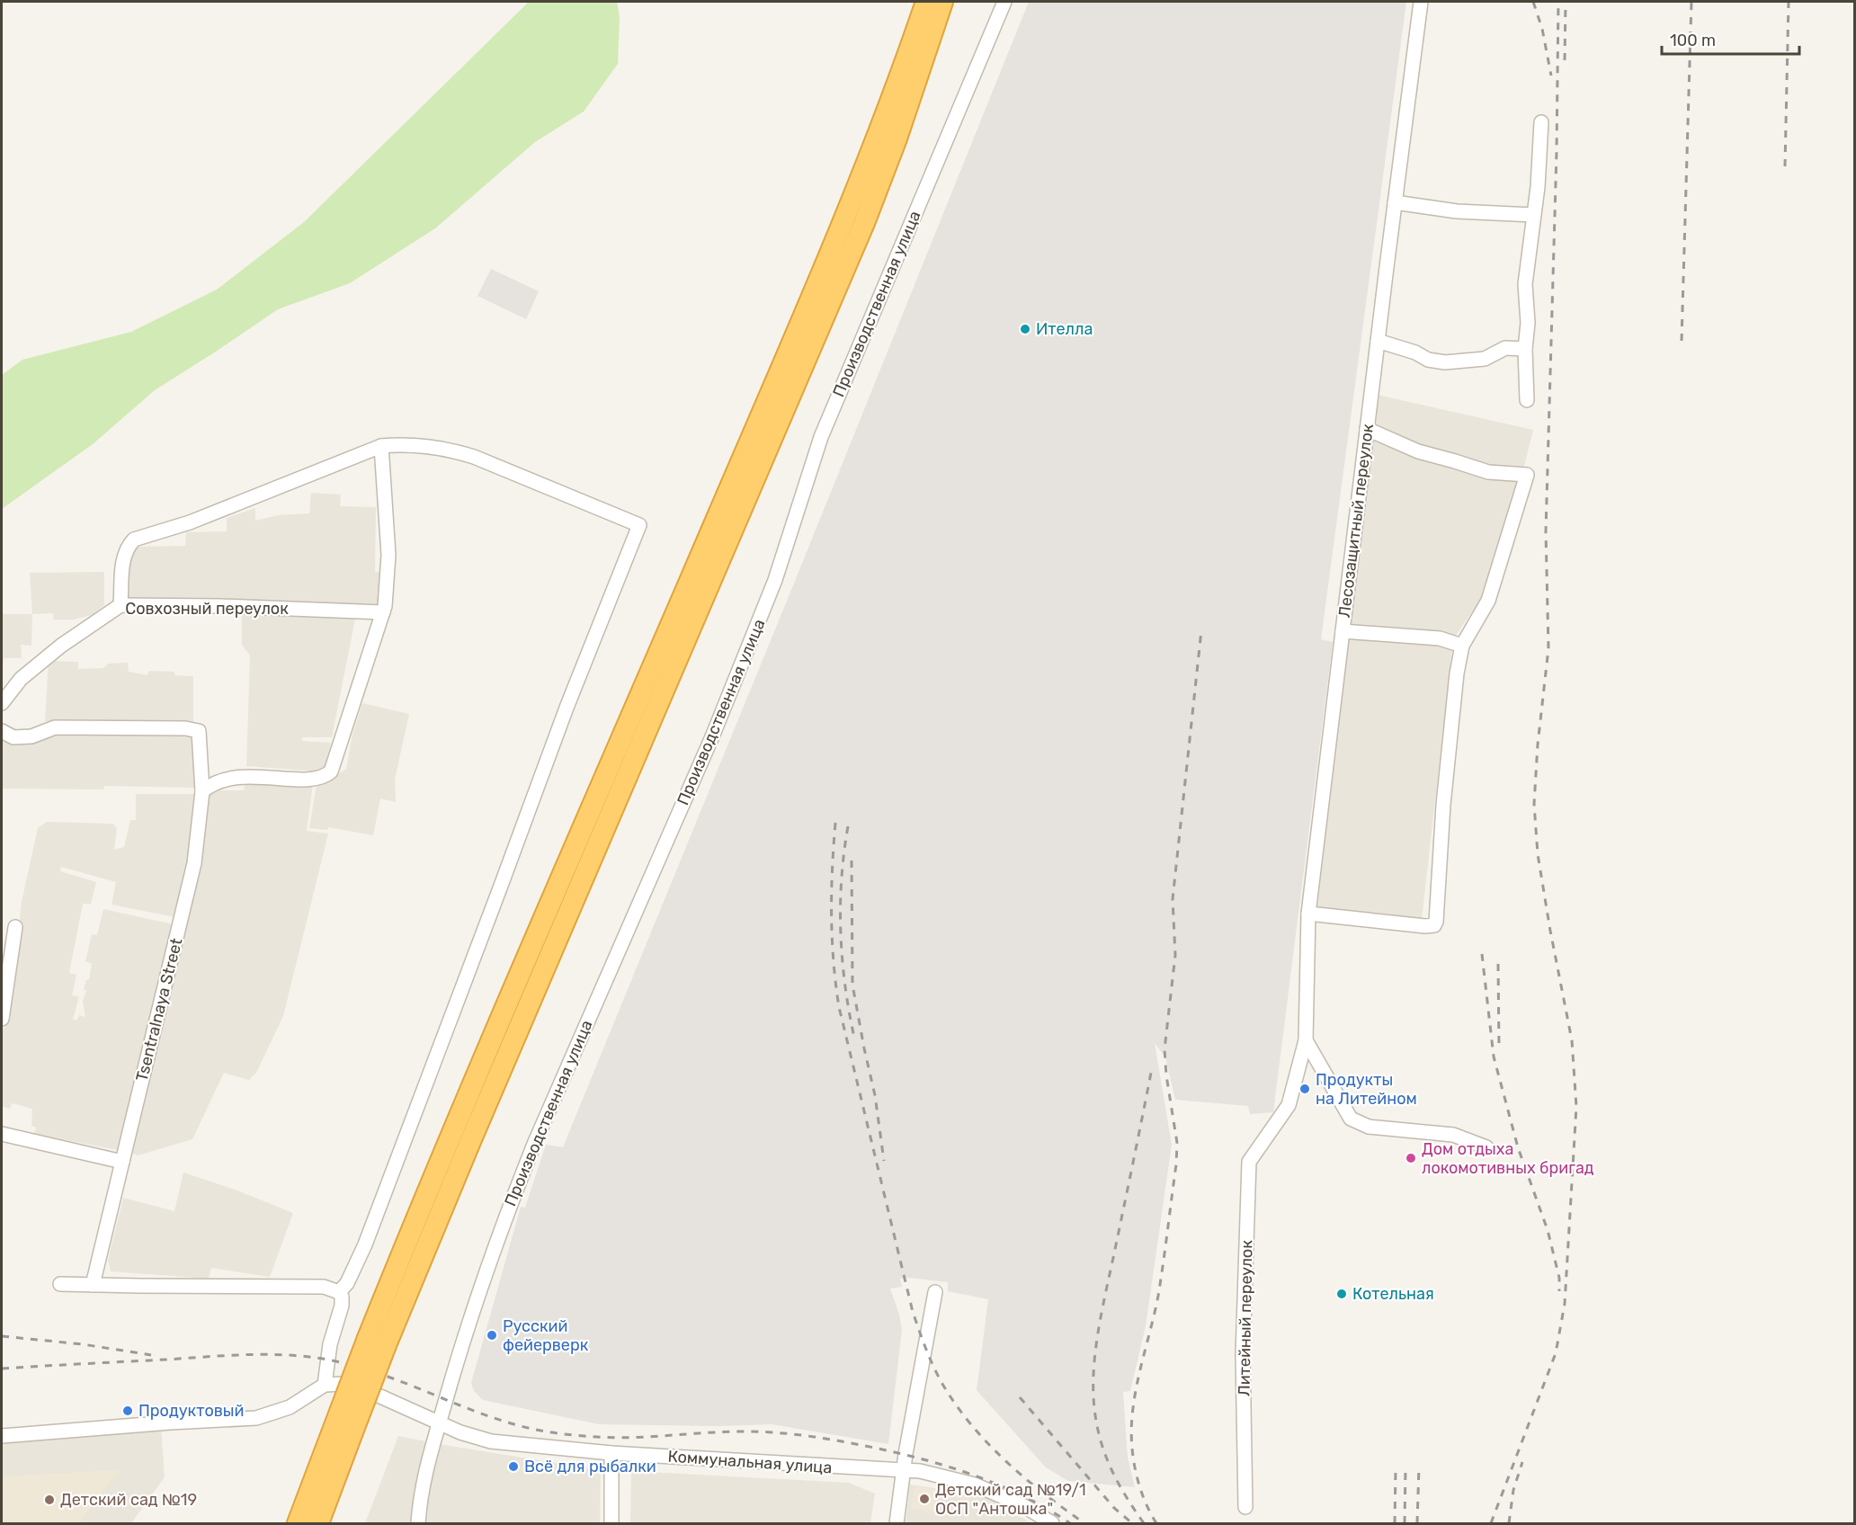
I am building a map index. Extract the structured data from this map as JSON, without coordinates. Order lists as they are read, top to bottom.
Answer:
{
  "streets": {
    "street": [
      "Производственная улица",
      "Лесозащитный переулок",
      "Совхозный переулок",
      "Tsentralnaya Street",
      "Литейный переулок",
      "Коммунальная улица"
    ]
  },
  "crossings": [
    ["Производственная улица", "Коммунальная улица"],
    ["Лесозащитный переулок", "Литейный переулок"]
  ],
  "places": [
    "Ителла",
    "Продукты на Литейном",
    "Дом отдыха локомотивных бригад",
    "Котельная",
    "Русский фейерверк",
    "Продуктовый",
    "Всё для рыбалки",
    "Детский сад №19/1 ОСП \"Антошка\"",
    "Детский сад №19"
  ],
  "scale_bar": "100 m"
}
